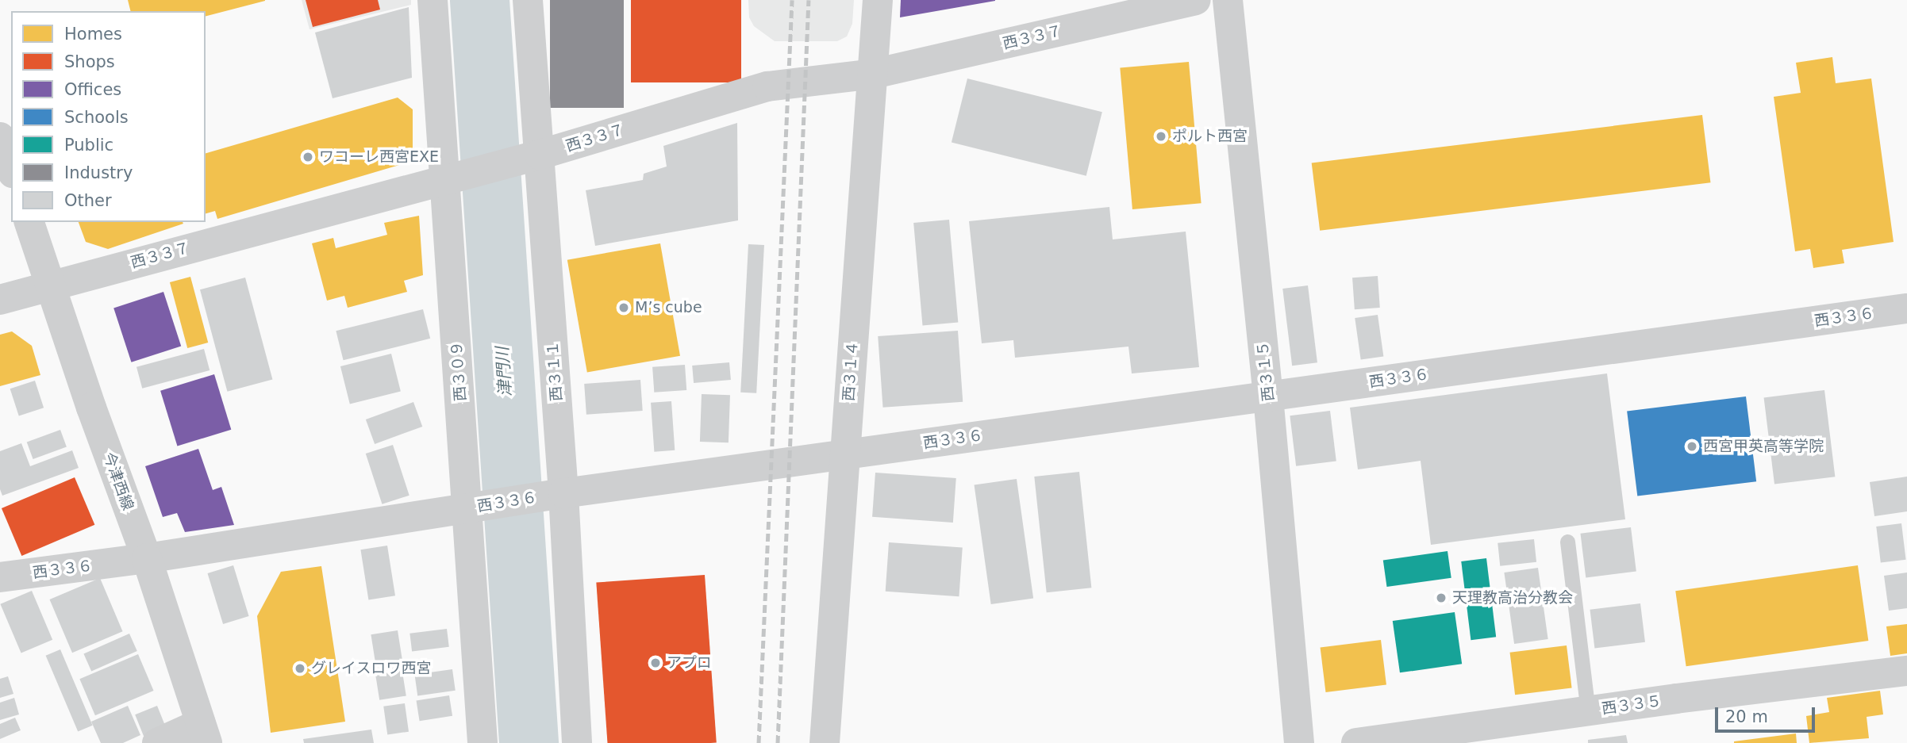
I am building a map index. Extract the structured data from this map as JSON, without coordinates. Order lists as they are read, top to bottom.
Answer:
{
  "streets": {
    "street": [
      "西３３７",
      "西３３６",
      "西３０９",
      "西３１１",
      "西３１４",
      "西３１５",
      "今津西線",
      "西３３５"
    ]
  },
  "crossings": [
    ["西３３７", "西３０９"],
    ["西３３７", "西３１１"],
    ["西３３７", "西３１４"],
    ["西３３７", "今津西線"],
    ["西３３６", "西３０９"],
    ["西３３６", "西３１１"],
    ["西３３６", "西３１４"],
    ["西３３６", "西３１５"],
    ["西３３６", "今津西線"]
  ],
  "water": ["津門川"],
  "places": [
    "ポルト西宮",
    "ワコーレ西宮EXE",
    "M’s cube",
    "西宮甲英高等学院",
    "天理教高治分教会",
    "アプロ",
    "グレイスロワ西宮"
  ],
  "legend": [
    "Homes",
    "Shops",
    "Offices",
    "Schools",
    "Public",
    "Industry",
    "Other"
  ],
  "scale_bar": "20 m"
}
